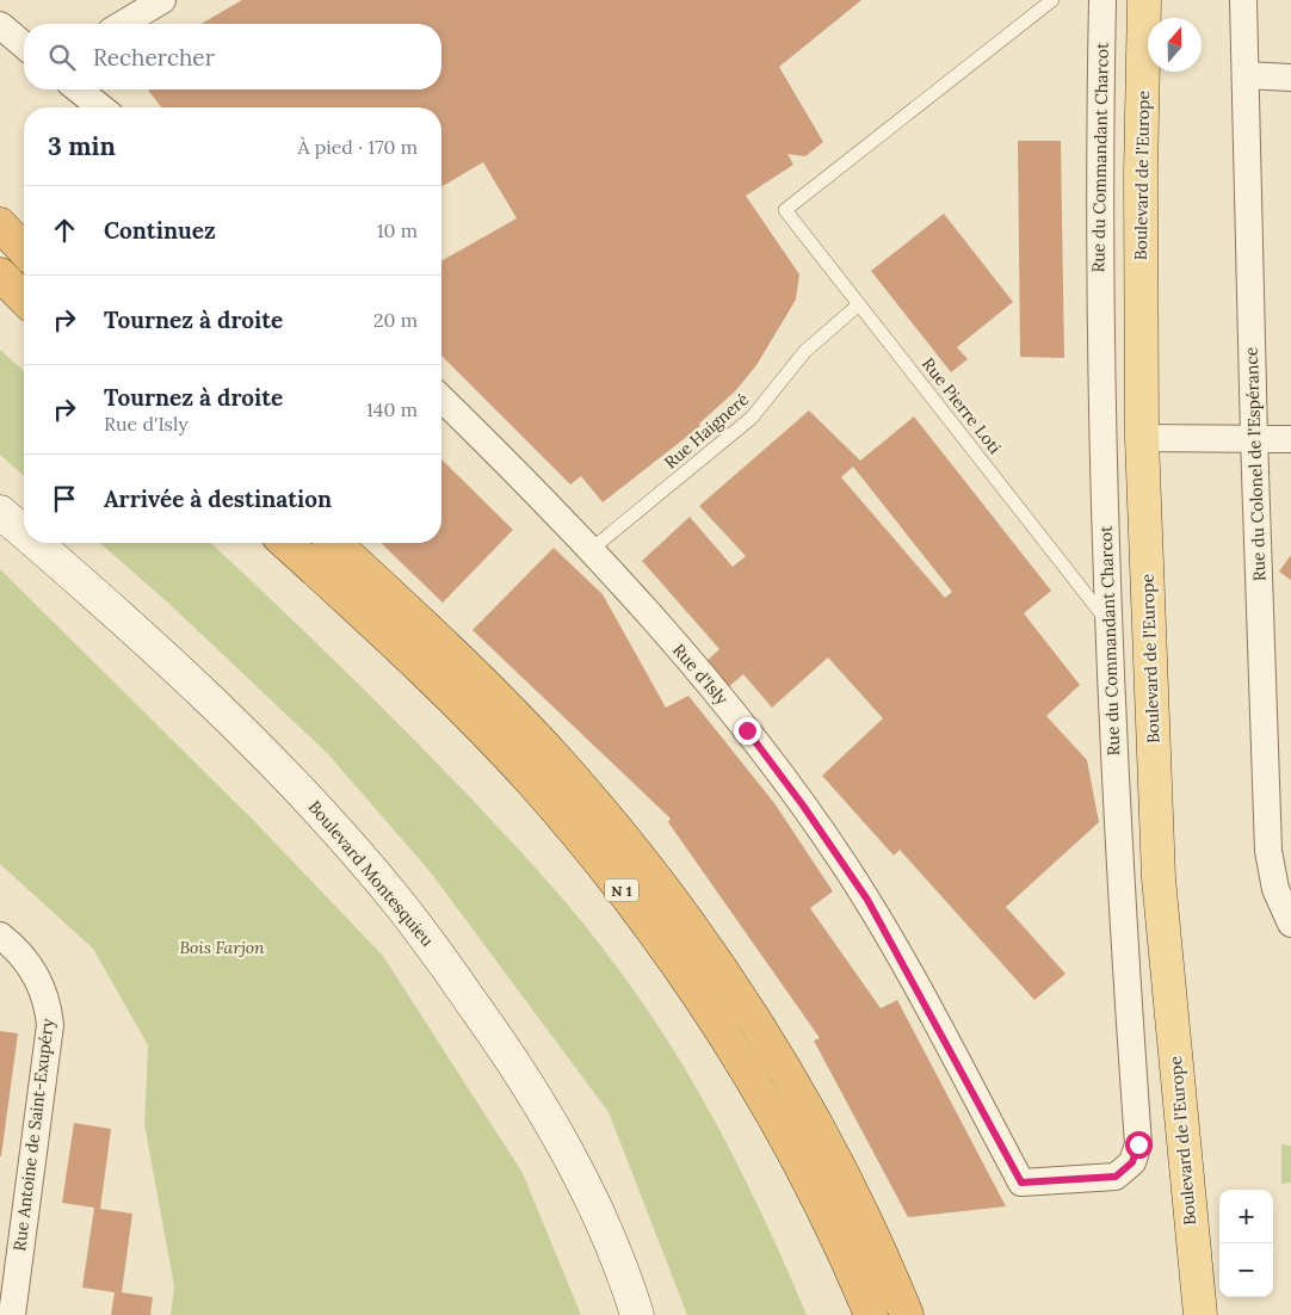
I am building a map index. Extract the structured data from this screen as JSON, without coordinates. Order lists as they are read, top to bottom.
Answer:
{
  "streets": {
    "highway": ["N 1"],
    "main road": ["Boulevard de l'Europe", "Boulevard Montesquieu"],
    "street": [
      "Rue du Commandant Charcot",
      "Rue du Colonel de l'Espérance",
      "Rue d'Isly",
      "Rue Antoine de Saint-Exupéry"
    ],
    "lane": ["Rue Pierre Loti", "Rue Haigneré"]
  },
  "crossings": [
    ["Rue du Commandant Charcot", "Rue Pierre Loti"],
    ["Rue du Commandant Charcot", "Rue d'Isly"],
    ["Rue Pierre Loti", "Rue Haigneré"],
    ["Rue Haigneré", "Rue d'Isly"]
  ],
  "parks": ["Bois Farjon"],
  "north": "top",
  "page": {
    "search": "Rechercher",
    "heading": ["3 min", "À pied · 170 m"],
    "list": [
      ["Continuez", "10 m"],
      ["Tournez à droite", "20 m"],
      ["Tournez à droite", "Rue d'Isly", "140 m"],
      "Arrivée à destination"
    ],
    "map_buttons": ["+", "−"]
  }
}
